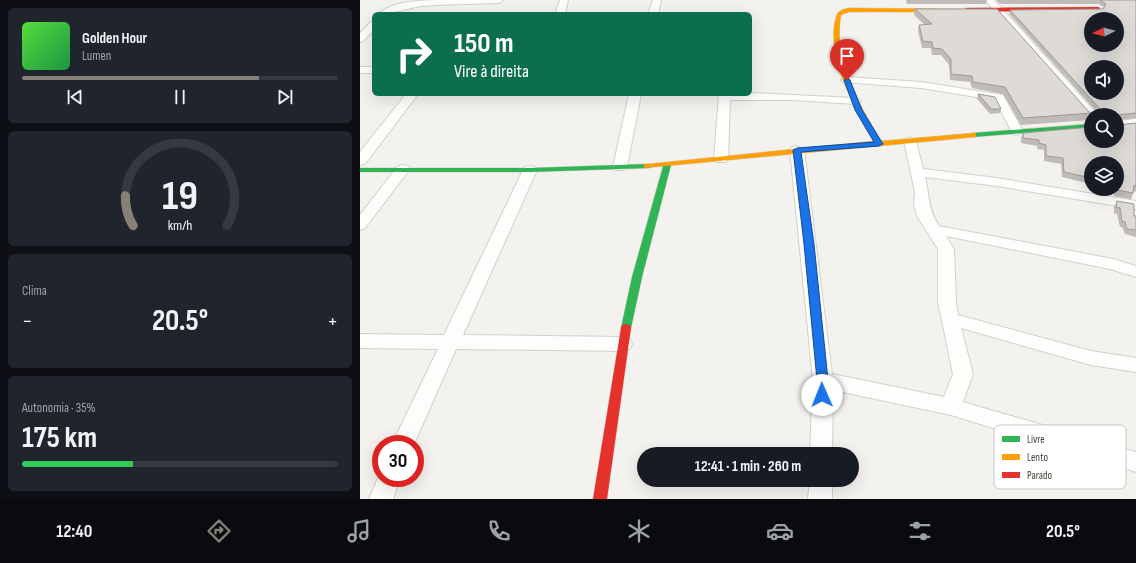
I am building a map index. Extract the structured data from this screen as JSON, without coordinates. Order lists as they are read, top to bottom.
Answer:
{
  "legend": ["Livre", "Lento", "Parado"],
  "north": "left",
  "page": {
    "turn": ["150 m", "Vire à direita"],
    "song": ["Golden Hour", "Lumen"],
    "tile": [
      "Clima",
      ["Autonomia · 35%", "175 km"]
    ],
    "heat": ["−", "20.5°", "+"],
    "limit": "30",
    "trip": "12:41 · 1 min · 260 m",
    "tabs": ["12:40", "20.5°"],
    "gauge": ["19", "km/h"]
  }
}
